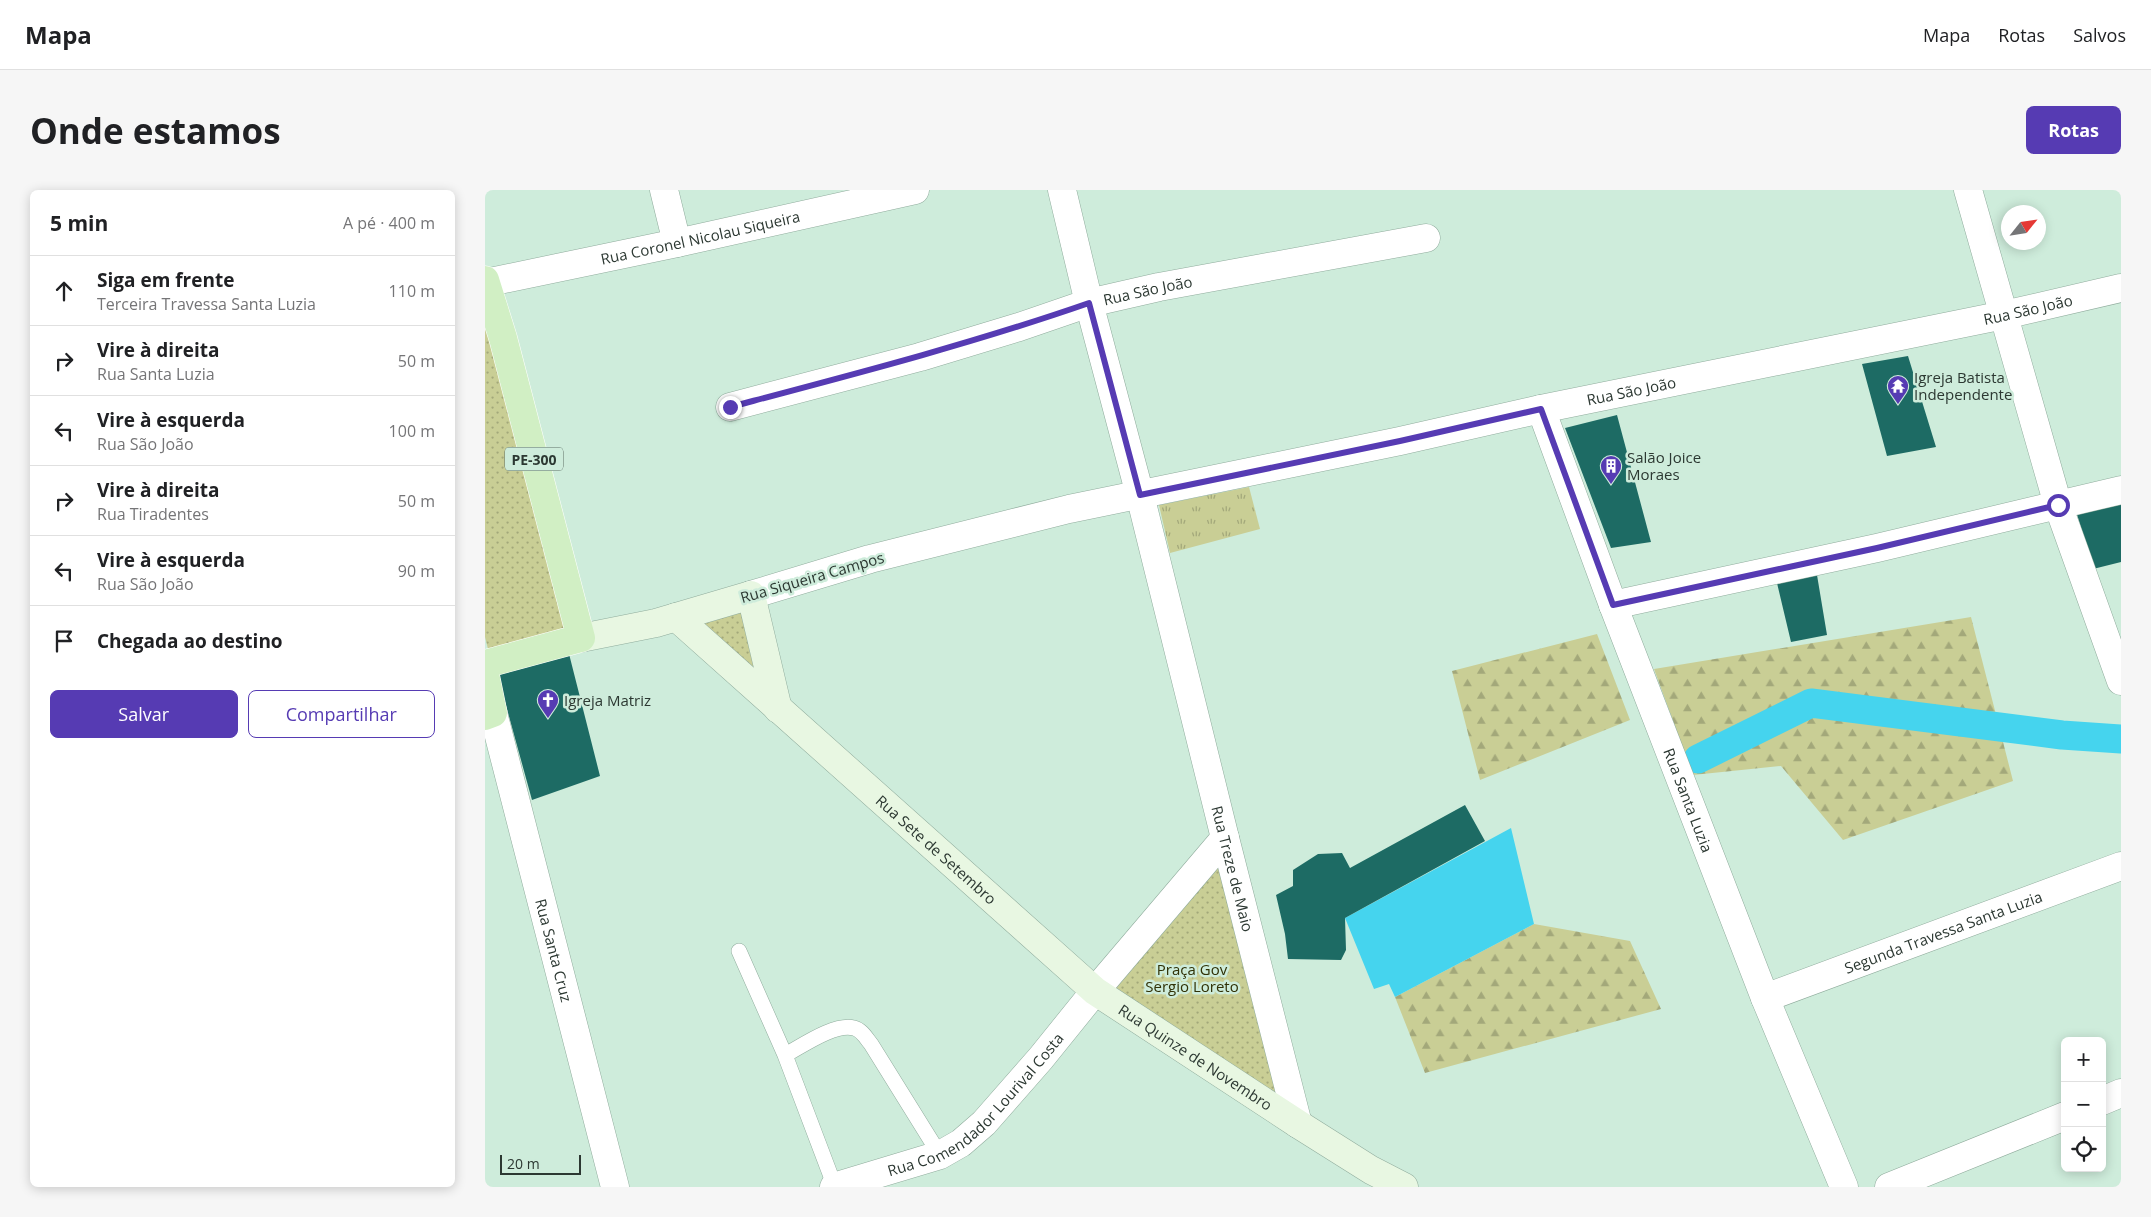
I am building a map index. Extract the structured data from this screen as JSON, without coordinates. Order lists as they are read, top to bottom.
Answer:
{
  "streets": {
    "main road": ["PE-300", "Rua Siqueira Campos"],
    "street": [
      "Rua Coronel Nicolau Siqueira",
      "Rua São João",
      "Rua Santa Luzia",
      "Rua Sete de Setembro",
      "Rua Treze de Maio",
      "Segunda Travessa Santa Luzia",
      "Rua Santa Cruz",
      "Rua Quinze de Novembro",
      "Rua Comendador Lourival Costa"
    ]
  },
  "crossings": [
    ["Rua Coronel Nicolau Siqueira", "PE-300"],
    ["Rua São João", "Rua Siqueira Campos"],
    ["Rua São João", "Rua Santa Luzia"],
    ["Rua São João", "Rua Treze de Maio"],
    ["PE-300", "Rua Siqueira Campos"],
    ["Rua Siqueira Campos", "Rua Sete de Setembro"],
    ["Rua Siqueira Campos", "Rua Treze de Maio"],
    ["Rua Santa Luzia", "Segunda Travessa Santa Luzia"],
    ["Rua Sete de Setembro", "Rua Quinze de Novembro"],
    ["Rua Sete de Setembro", "Rua Comendador Lourival Costa"],
    ["Rua Treze de Maio", "Rua Quinze de Novembro"],
    ["Rua Treze de Maio", "Rua Comendador Lourival Costa"],
    ["Rua Quinze de Novembro", "Rua Comendador Lourival Costa"]
  ],
  "parks": ["Praça Gov Sergio Loreto"],
  "places": {
    "temple": ["Igreja Batista Independente"],
    "building": ["Salão Joice Moraes"],
    "church": ["Igreja Matriz"]
  },
  "scale_bar": "20 m",
  "north": "top right",
  "page": {
    "header": "Mapa",
    "nav": ["Mapa", "Rotas", "Salvos"],
    "buttons": [
      "Rotas",
      ["Salvar", "Compartilhar"]
    ],
    "title": "Onde estamos",
    "heading": ["5 min", "A pé · 400 m"],
    "list": [
      ["Siga em frente", "Terceira Travessa Santa Luzia", "110 m"],
      ["Vire à direita", "Rua Santa Luzia", "50 m"],
      ["Vire à esquerda", "Rua São João", "100 m"],
      ["Vire à direita", "Rua Tiradentes", "50 m"],
      ["Vire à esquerda", "Rua São João", "90 m"],
      "Chegada ao destino"
    ],
    "map_buttons": ["+", "−"],
    "scale": "20 m"
  }
}
